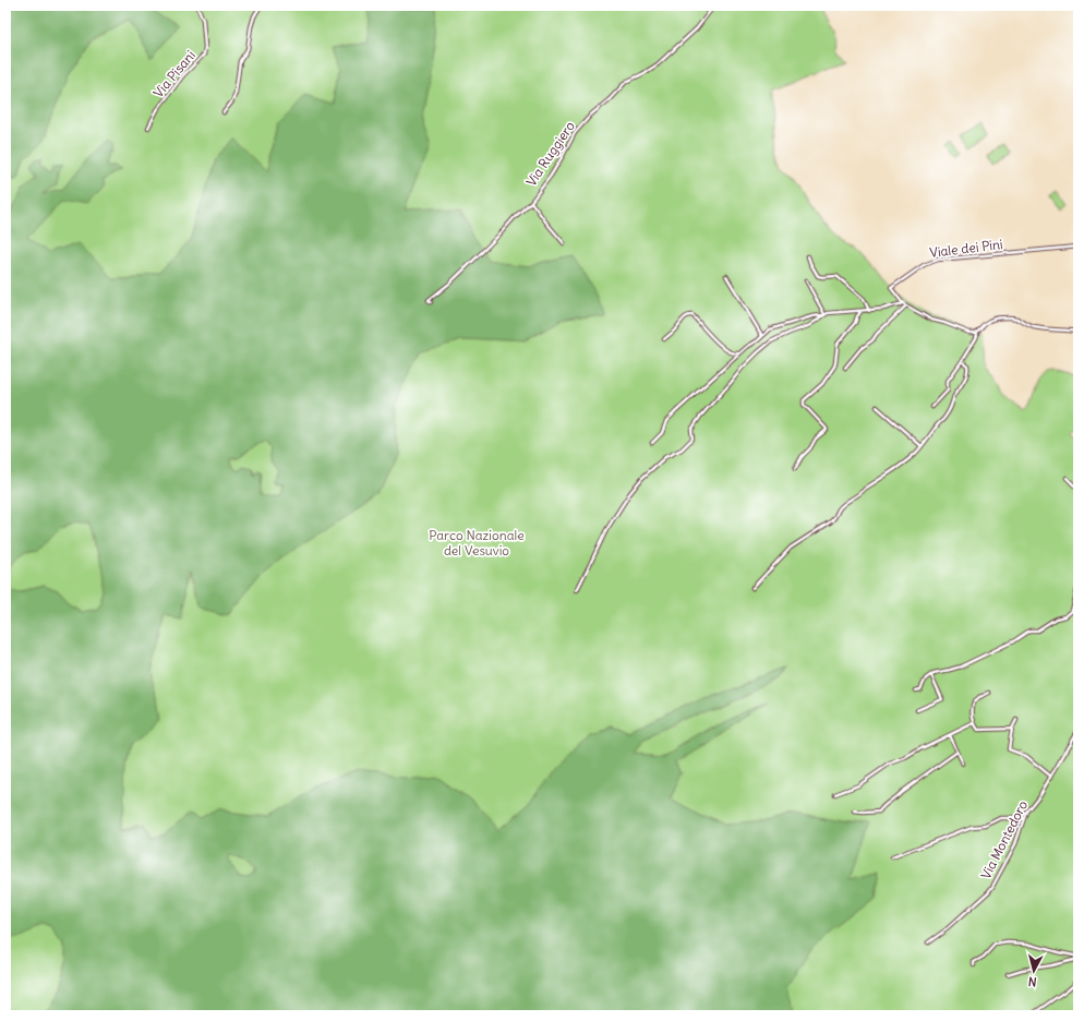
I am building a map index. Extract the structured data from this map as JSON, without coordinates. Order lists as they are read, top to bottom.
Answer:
{
  "streets": {
    "street": [
      "Via Pisani",
      "Via Ruggiero",
      "Viale dei Pini",
      "Via Montedoro"
    ]
  },
  "parks": ["Parco Nazionale del Vesuvio"],
  "north": "bottom"
}
